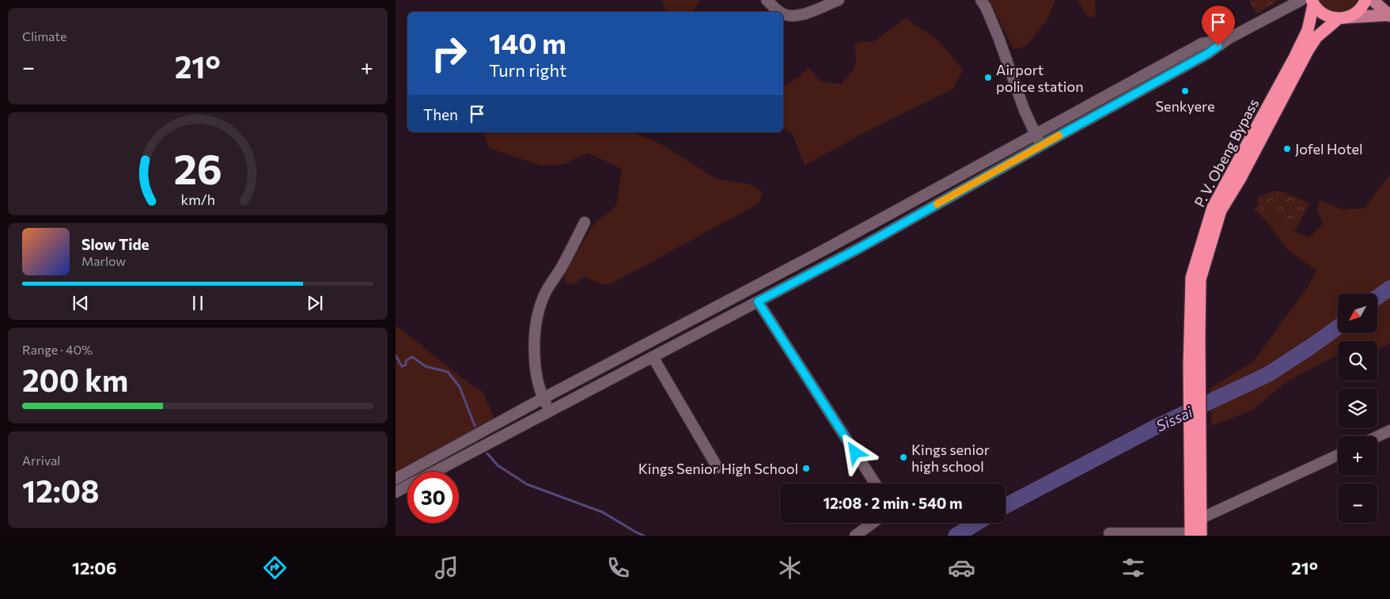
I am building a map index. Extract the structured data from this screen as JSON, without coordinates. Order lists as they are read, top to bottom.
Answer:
{
  "streets": {
    "highway": ["P. V. Obeng Bypass"]
  },
  "water": ["Sissai"],
  "places": [
    "Airport police station",
    "Senkyere",
    "Jofel Hotel",
    "Kings senior high school",
    "Kings Senior High School"
  ],
  "north": "bottom left",
  "page": {
    "tile": [
      "Climate",
      ["Range · 40%", "200 km"],
      ["Arrival", "12:08"]
    ],
    "turn": ["140 m", "Turn right"],
    "heat": ["−", "21°", "+"],
    "then": "Then",
    "song": ["Slow Tide", "Marlow"],
    "map_buttons": ["+", "−"],
    "limit": "30",
    "trip": "12:08 · 2 min · 540 m",
    "tabs": ["12:06", "21°"],
    "gauge": ["26", "km/h"]
  }
}
